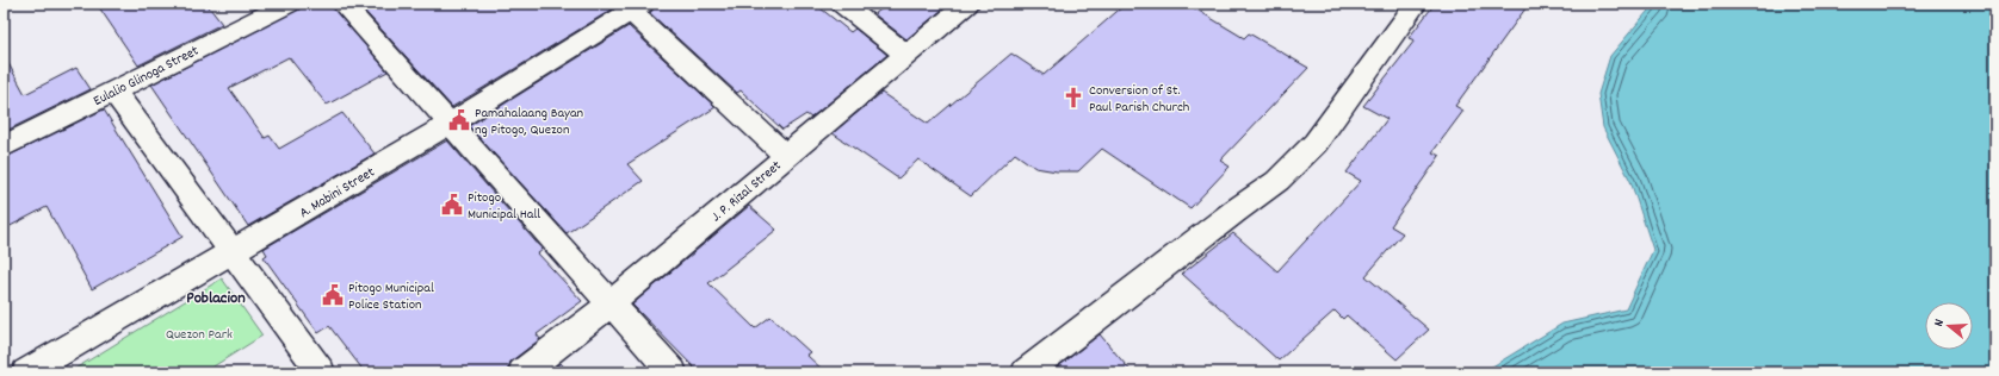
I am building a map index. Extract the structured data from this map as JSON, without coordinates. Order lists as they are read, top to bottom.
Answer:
{
  "streets": {
    "street": ["Eulalio Glinoga Street", "J. P. Rizal Street", "A. Mabini Street"]
  },
  "districts": ["Poblacion"],
  "parks": ["Quezon Park"],
  "places": {
    "church": ["Conversion of St. Paul Parish Church"],
    "public building": ["Pamahalaang Bayan ng Pitogo, Quezon", "Pitogo Municipal Hall", "Pitogo Municipal Police Station"]
  },
  "north": "left"
}
